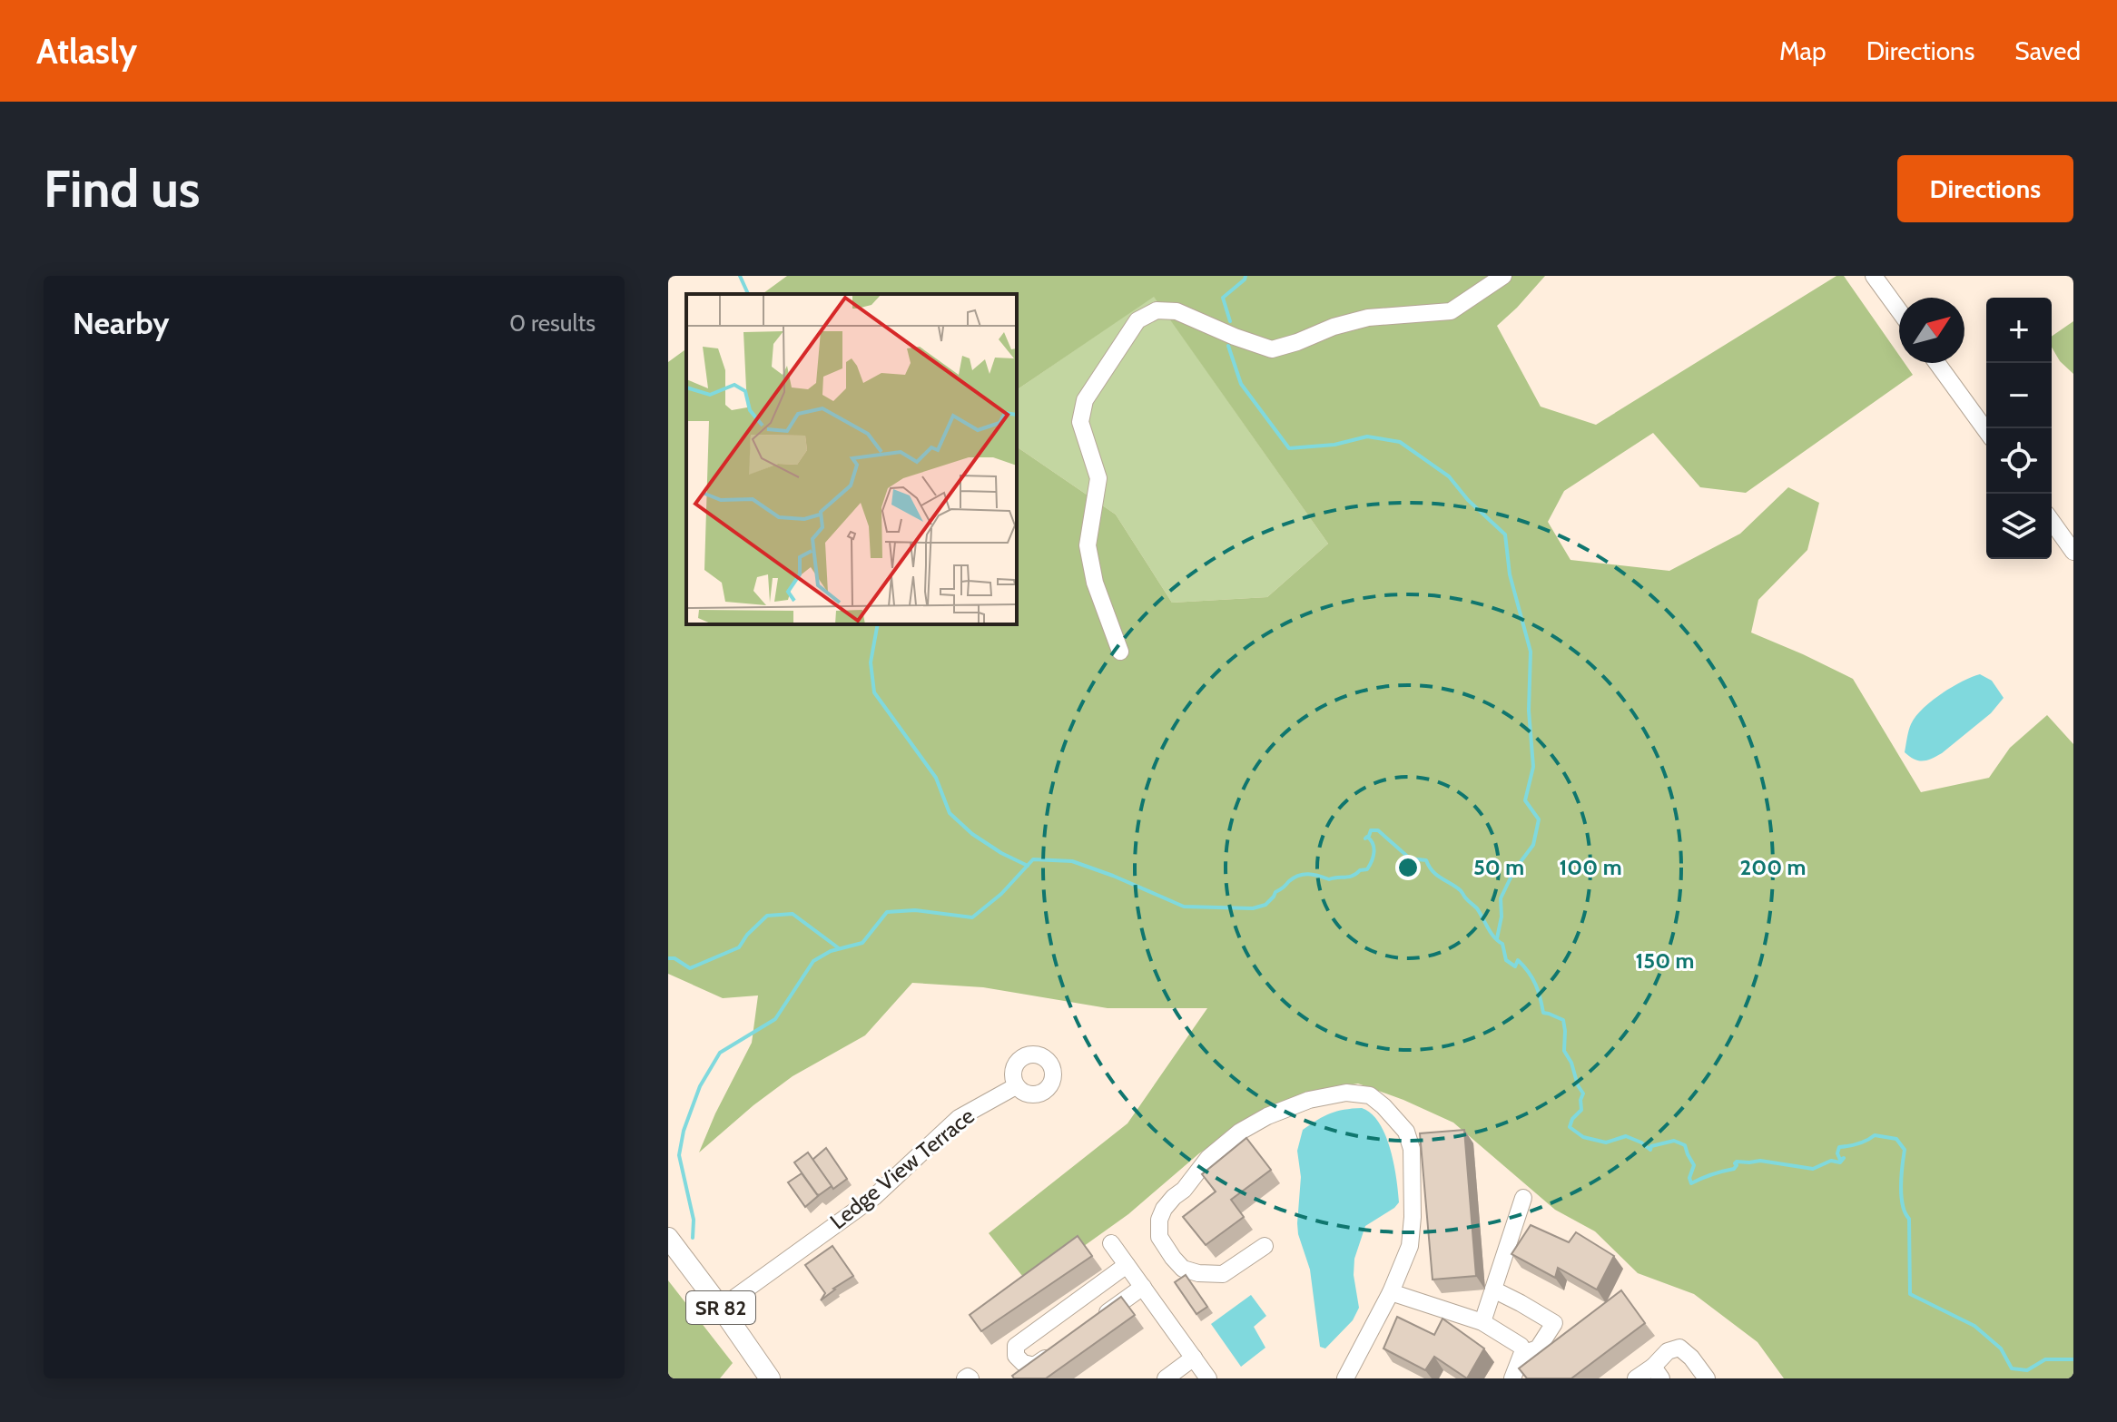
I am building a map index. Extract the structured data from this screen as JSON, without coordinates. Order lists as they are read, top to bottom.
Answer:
{
  "streets": {
    "main road": ["SR 82"],
    "street": ["Ledge View Terrace"]
  },
  "crossings": [
    ["Ledge View Terrace", "SR 82"]
  ],
  "north": "top right",
  "page": {
    "header": "Atlasly",
    "nav": ["Map", "Directions", "Saved"],
    "buttons": "Directions",
    "title": "Find us",
    "heading": ["Nearby", "0 results"],
    "map_buttons": ["+", "−"]
  },
  "rings": [
    "50 m",
    "100 m",
    "200 m",
    "150 m"
  ]
}
